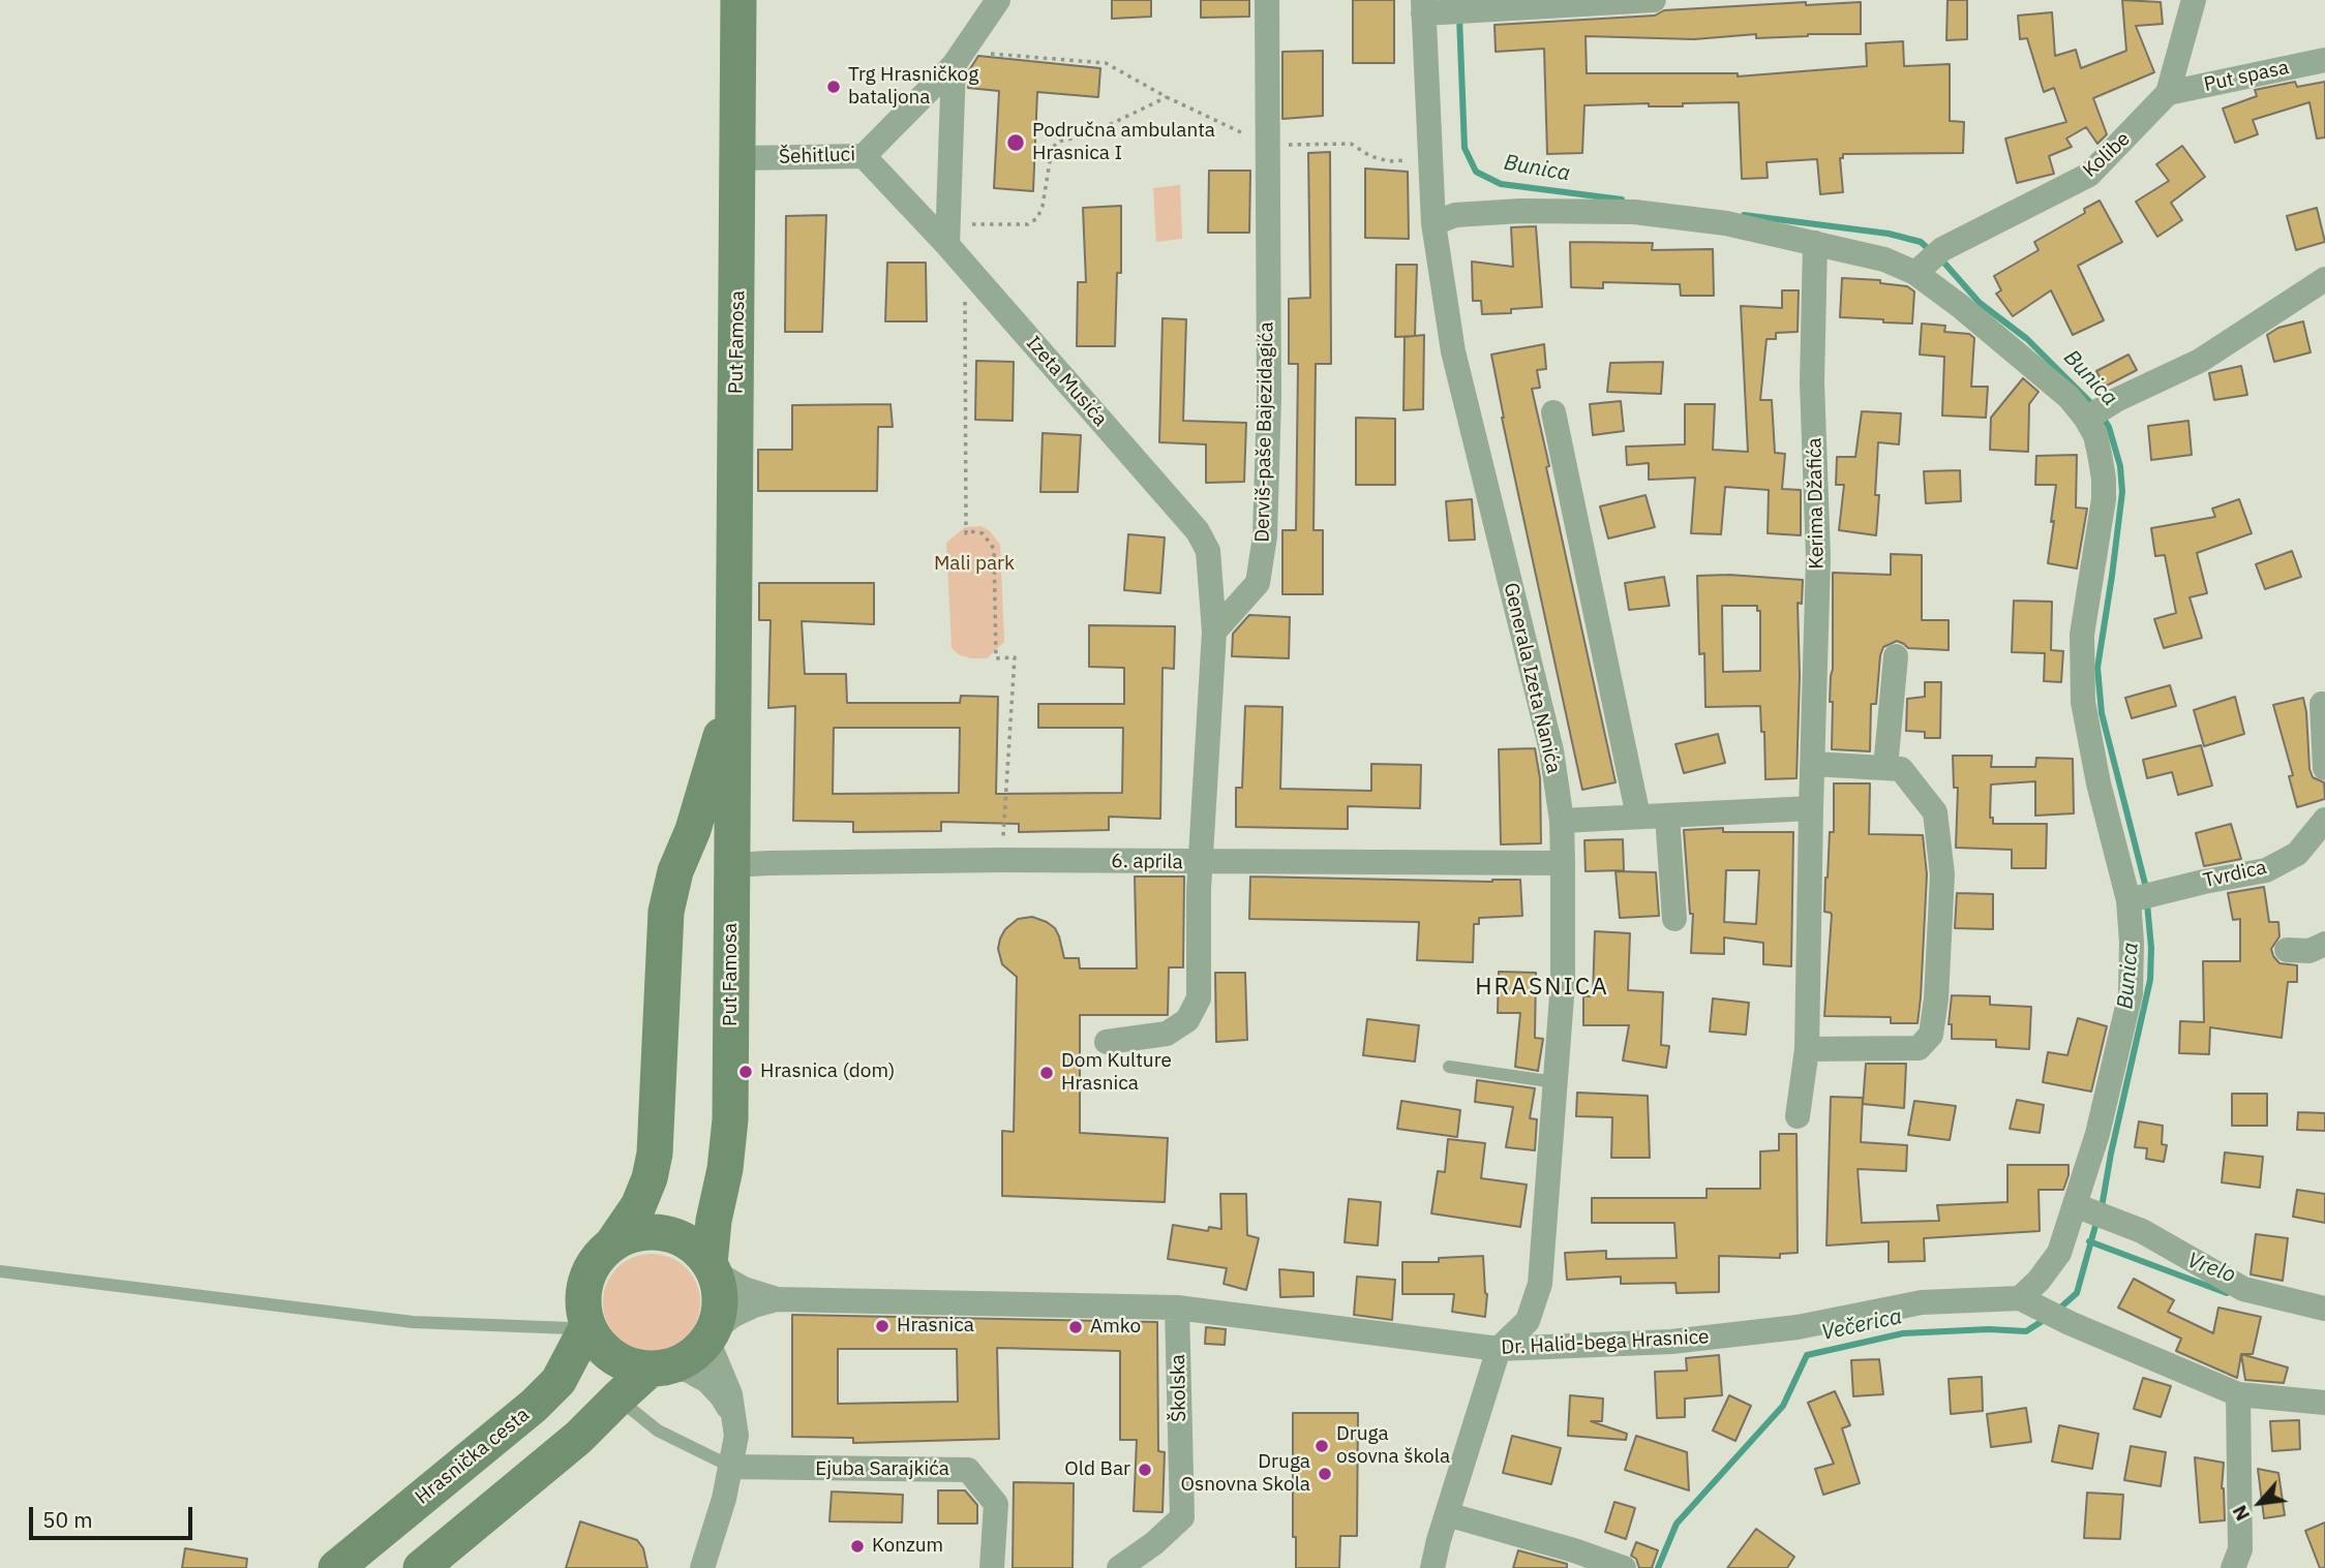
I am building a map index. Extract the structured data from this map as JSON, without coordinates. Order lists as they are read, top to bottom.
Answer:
{
  "streets": {
    "main road": ["Put Famosa", "Hrasnička cesta"],
    "street": [
      "Put spasa",
      "Kolibe",
      "Šehitluci",
      "Izeta Musića",
      "Derviš-paše Bajezidagića",
      "Kerima Džafića",
      "Generala Izeta Nanića",
      "6. aprila",
      "Tvrdica",
      "Dr. Halid-bega Hrasnice",
      "Školska",
      "Ejuba Sarajkića"
    ]
  },
  "crossings": [
    ["Put spasa", "Kolibe"],
    ["Šehitluci", "Put Famosa"],
    ["Šehitluci", "Izeta Musića"],
    ["Put Famosa", "6. aprila"],
    ["Put Famosa", "Hrasnička cesta"],
    ["Izeta Musića", "Derviš-paše Bajezidagića"],
    ["Generala Izeta Nanića", "6. aprila"],
    ["Generala Izeta Nanića", "Dr. Halid-bega Hrasnice"],
    ["Dr. Halid-bega Hrasnice", "Školska"]
  ],
  "districts": ["HRASNICA"],
  "water": ["Bunica", "Vrelo", "Večerica"],
  "parks": ["Mali park"],
  "places": [
    "Trg Hrasničkog bataljona",
    "Područna ambulanta Hrasnica I",
    "Hrasnica (dom)",
    "Dom Kulture Hrasnica",
    "Hrasnica",
    "Amko",
    "Druga osovna škola",
    "Old Bar",
    "Druga Osnovna Skola",
    "Konzum"
  ],
  "scale_bar": "50 m",
  "north": "bottom left"
}
